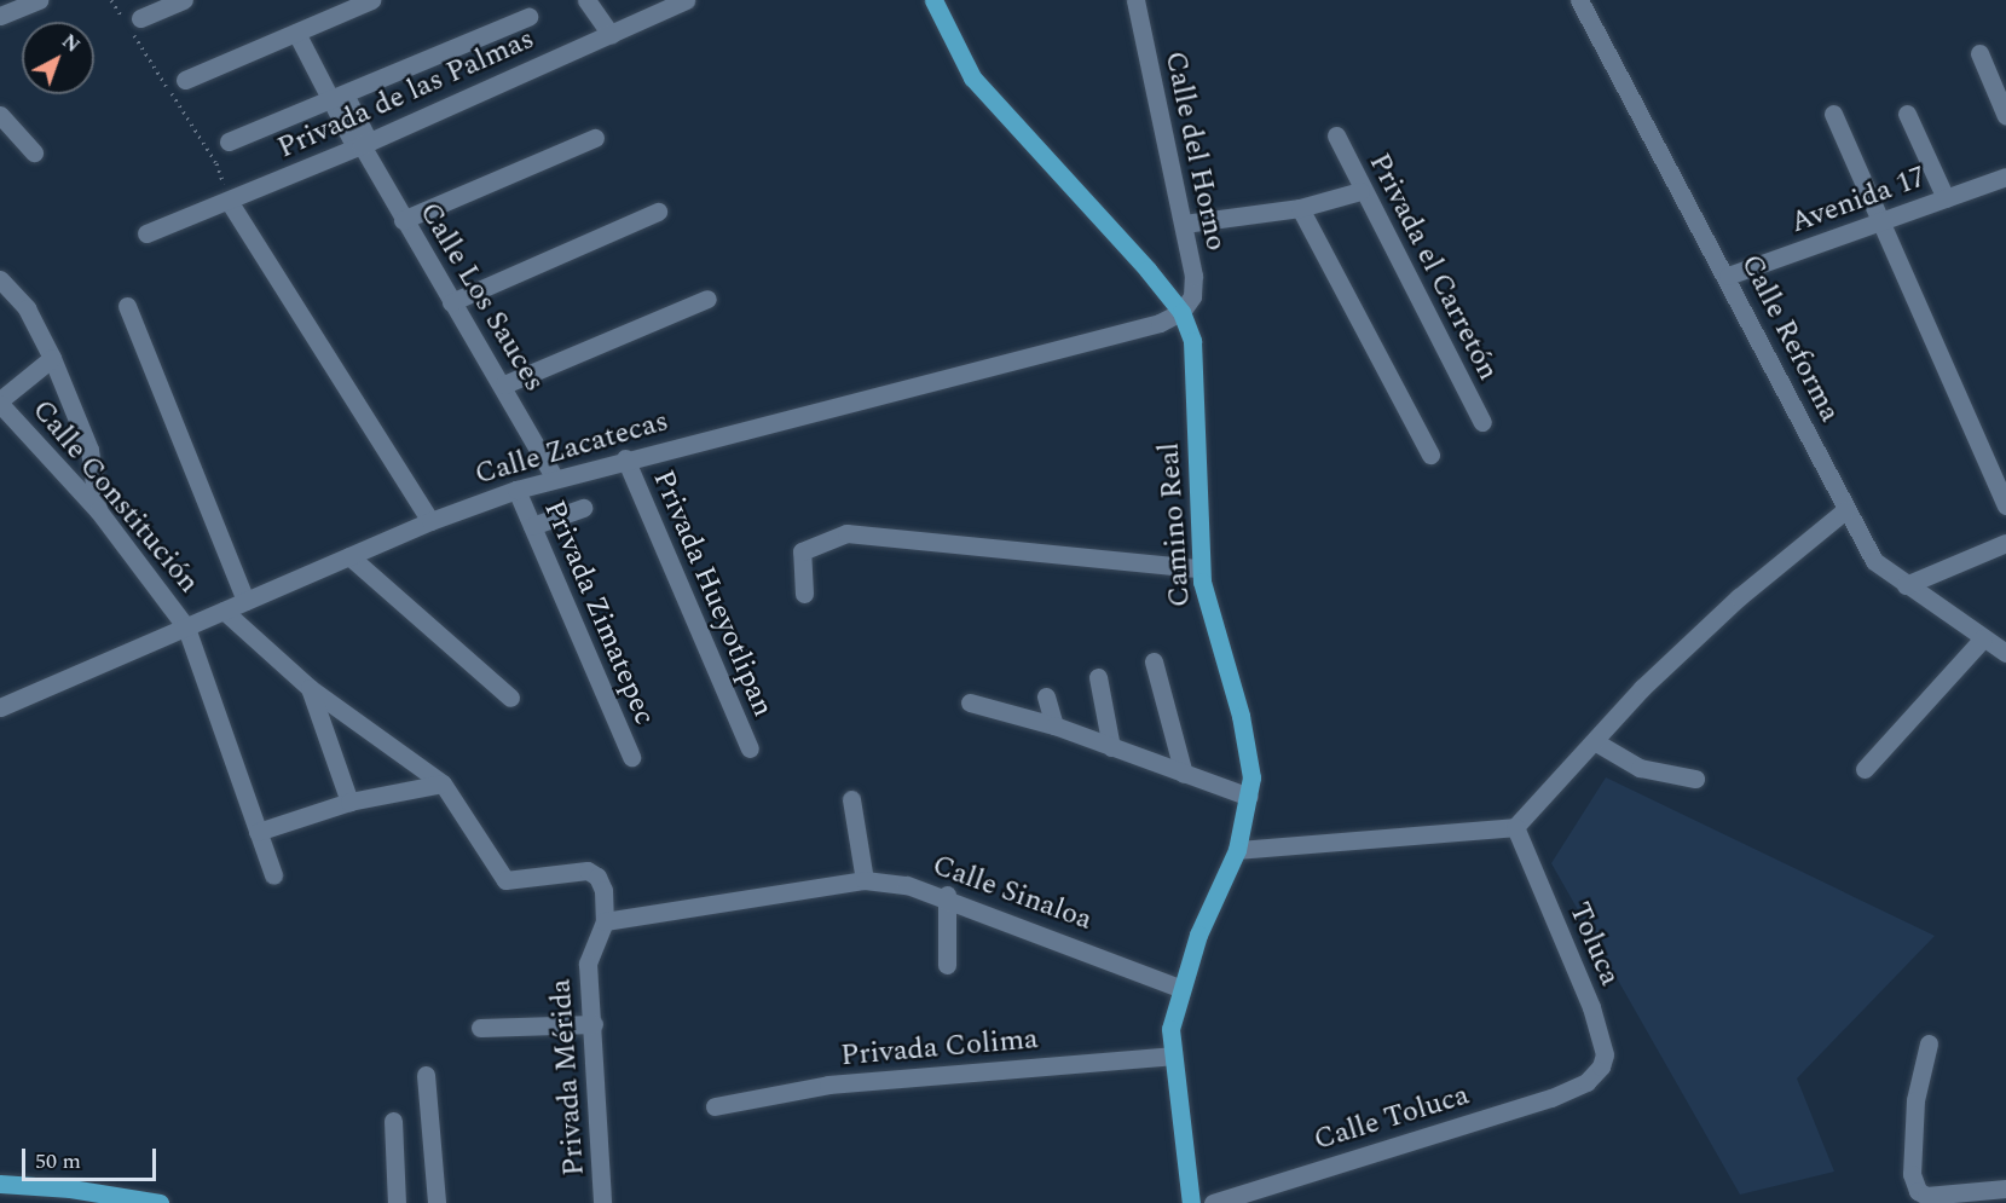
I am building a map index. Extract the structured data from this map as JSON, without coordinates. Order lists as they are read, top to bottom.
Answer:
{
  "streets": {
    "main road": ["Camino Real"],
    "street": [
      "Privada de las Palmas",
      "Calle del Horno",
      "Avenida 17",
      "Privada el Carretón",
      "Calle Los Sauces",
      "Calle Reforma",
      "Calle Zacatecas",
      "Calle Constitución",
      "Privada Hueyotlipan",
      "Privada Zimatepec",
      "Calle Sinaloa",
      "Toluca",
      "Privada Colima",
      "Privada Mérida",
      "Calle Toluca"
    ]
  },
  "crossings": [
    ["Privada de las Palmas", "Calle Los Sauces"],
    ["Calle del Horno", "Calle Zacatecas"],
    ["Calle del Horno", "Camino Real"],
    ["Avenida 17", "Calle Reforma"],
    ["Calle Los Sauces", "Calle Zacatecas"],
    ["Calle Zacatecas", "Calle Constitución"],
    ["Calle Zacatecas", "Camino Real"],
    ["Calle Zacatecas", "Privada Hueyotlipan"],
    ["Calle Zacatecas", "Privada Zimatepec"],
    ["Camino Real", "Calle Sinaloa"],
    ["Camino Real", "Privada Colima"],
    ["Calle Sinaloa", "Privada Mérida"],
    ["Toluca", "Calle Toluca"]
  ],
  "scale_bar": "50 m",
  "north": "top right"
}
